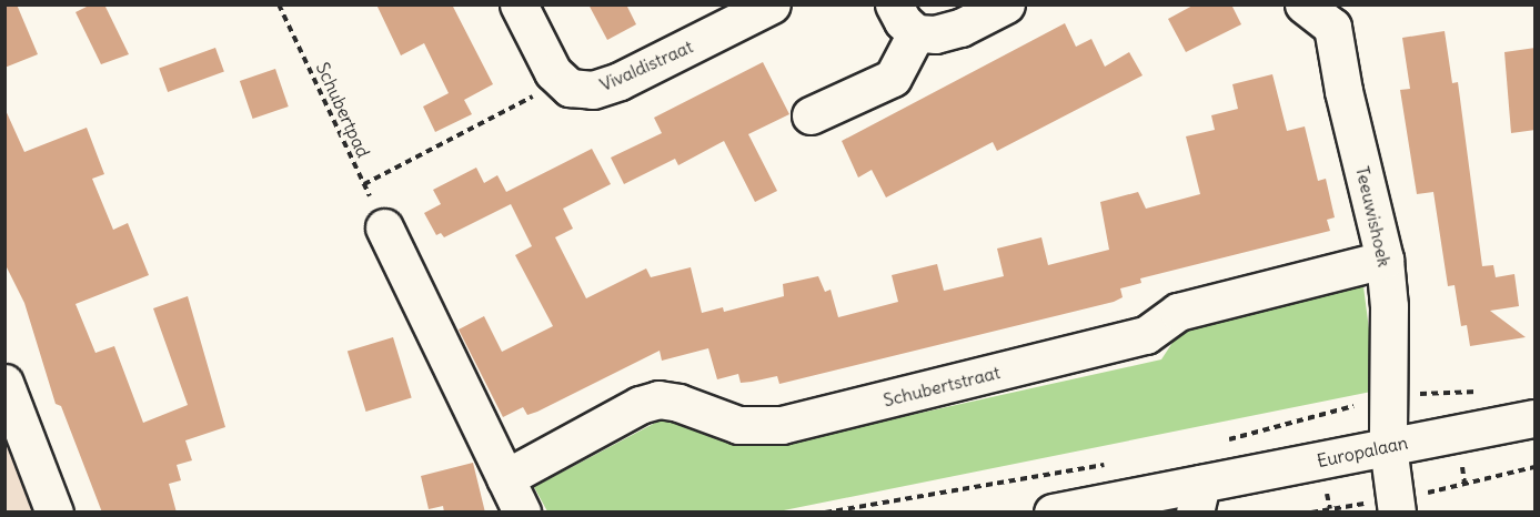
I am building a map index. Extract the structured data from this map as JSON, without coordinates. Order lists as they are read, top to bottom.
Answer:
{
  "streets": {
    "street": [
      "Vivaldistraat",
      "Teeuwishoek",
      "Schubertstraat",
      "Europalaan"
    ],
    "path": ["Schubertpad"]
  },
  "crossings": [
    ["Teeuwishoek", "Schubertstraat"],
    ["Teeuwishoek", "Europalaan"]
  ]
}
